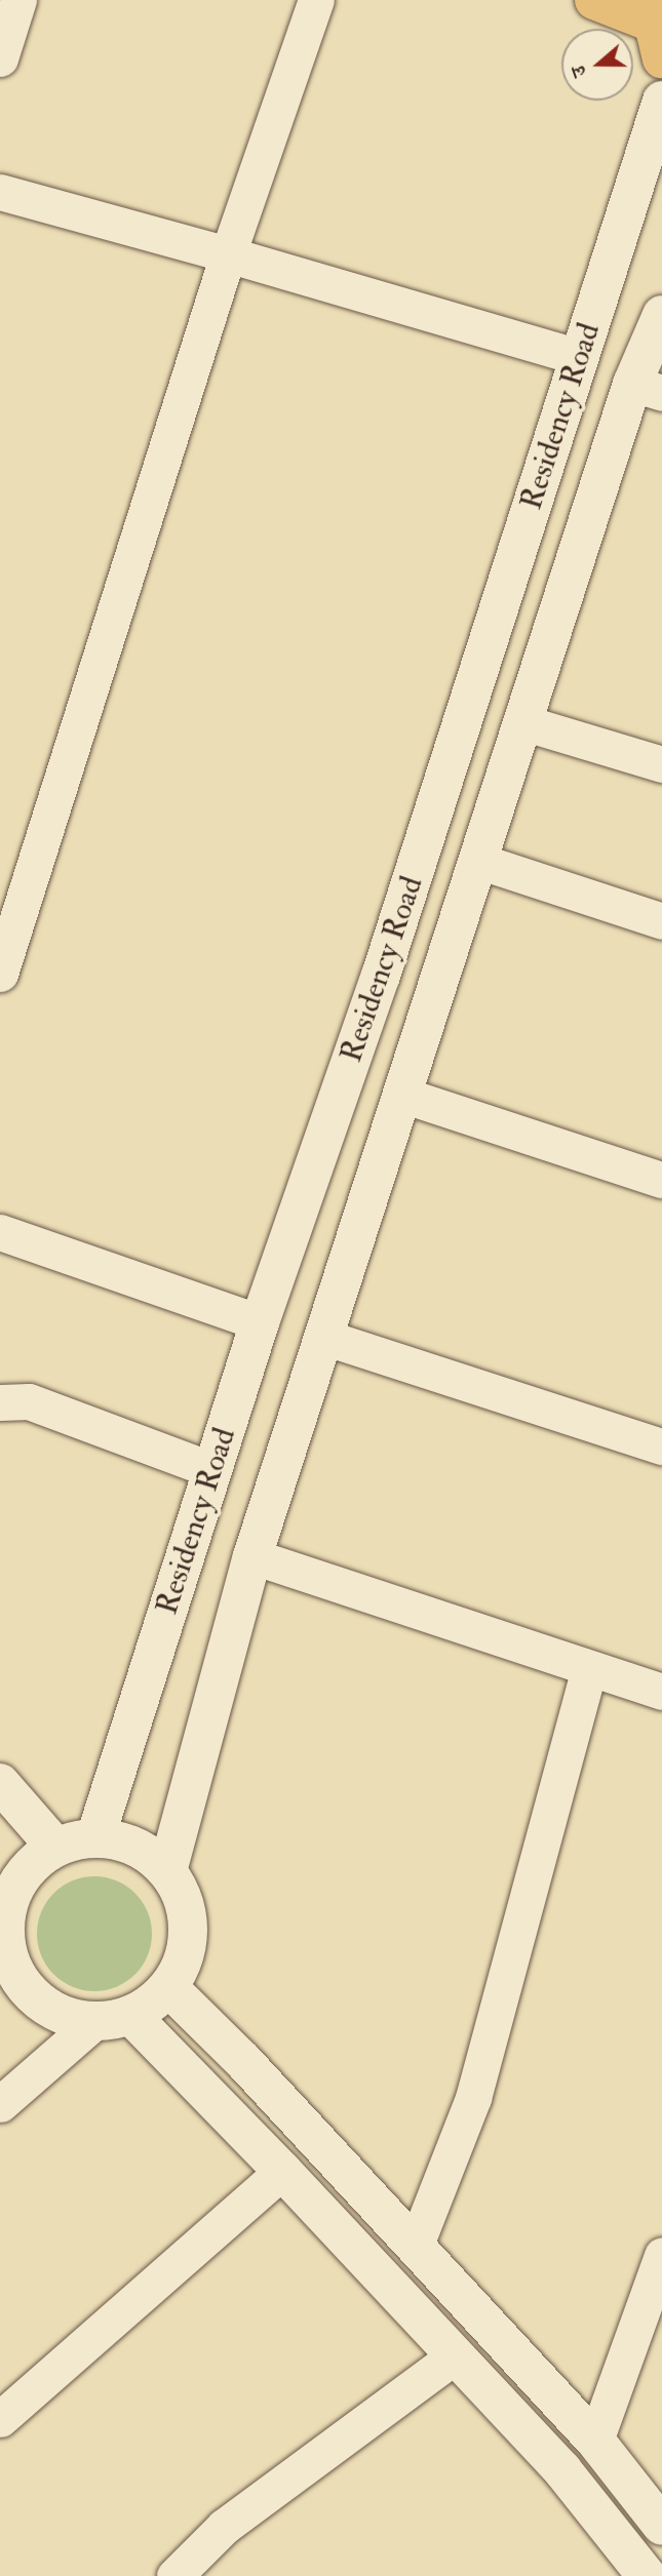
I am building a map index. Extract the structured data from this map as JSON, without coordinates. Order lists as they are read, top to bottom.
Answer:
{
  "streets": {
    "main road": ["Residency Road"]
  },
  "north": "left"
}
